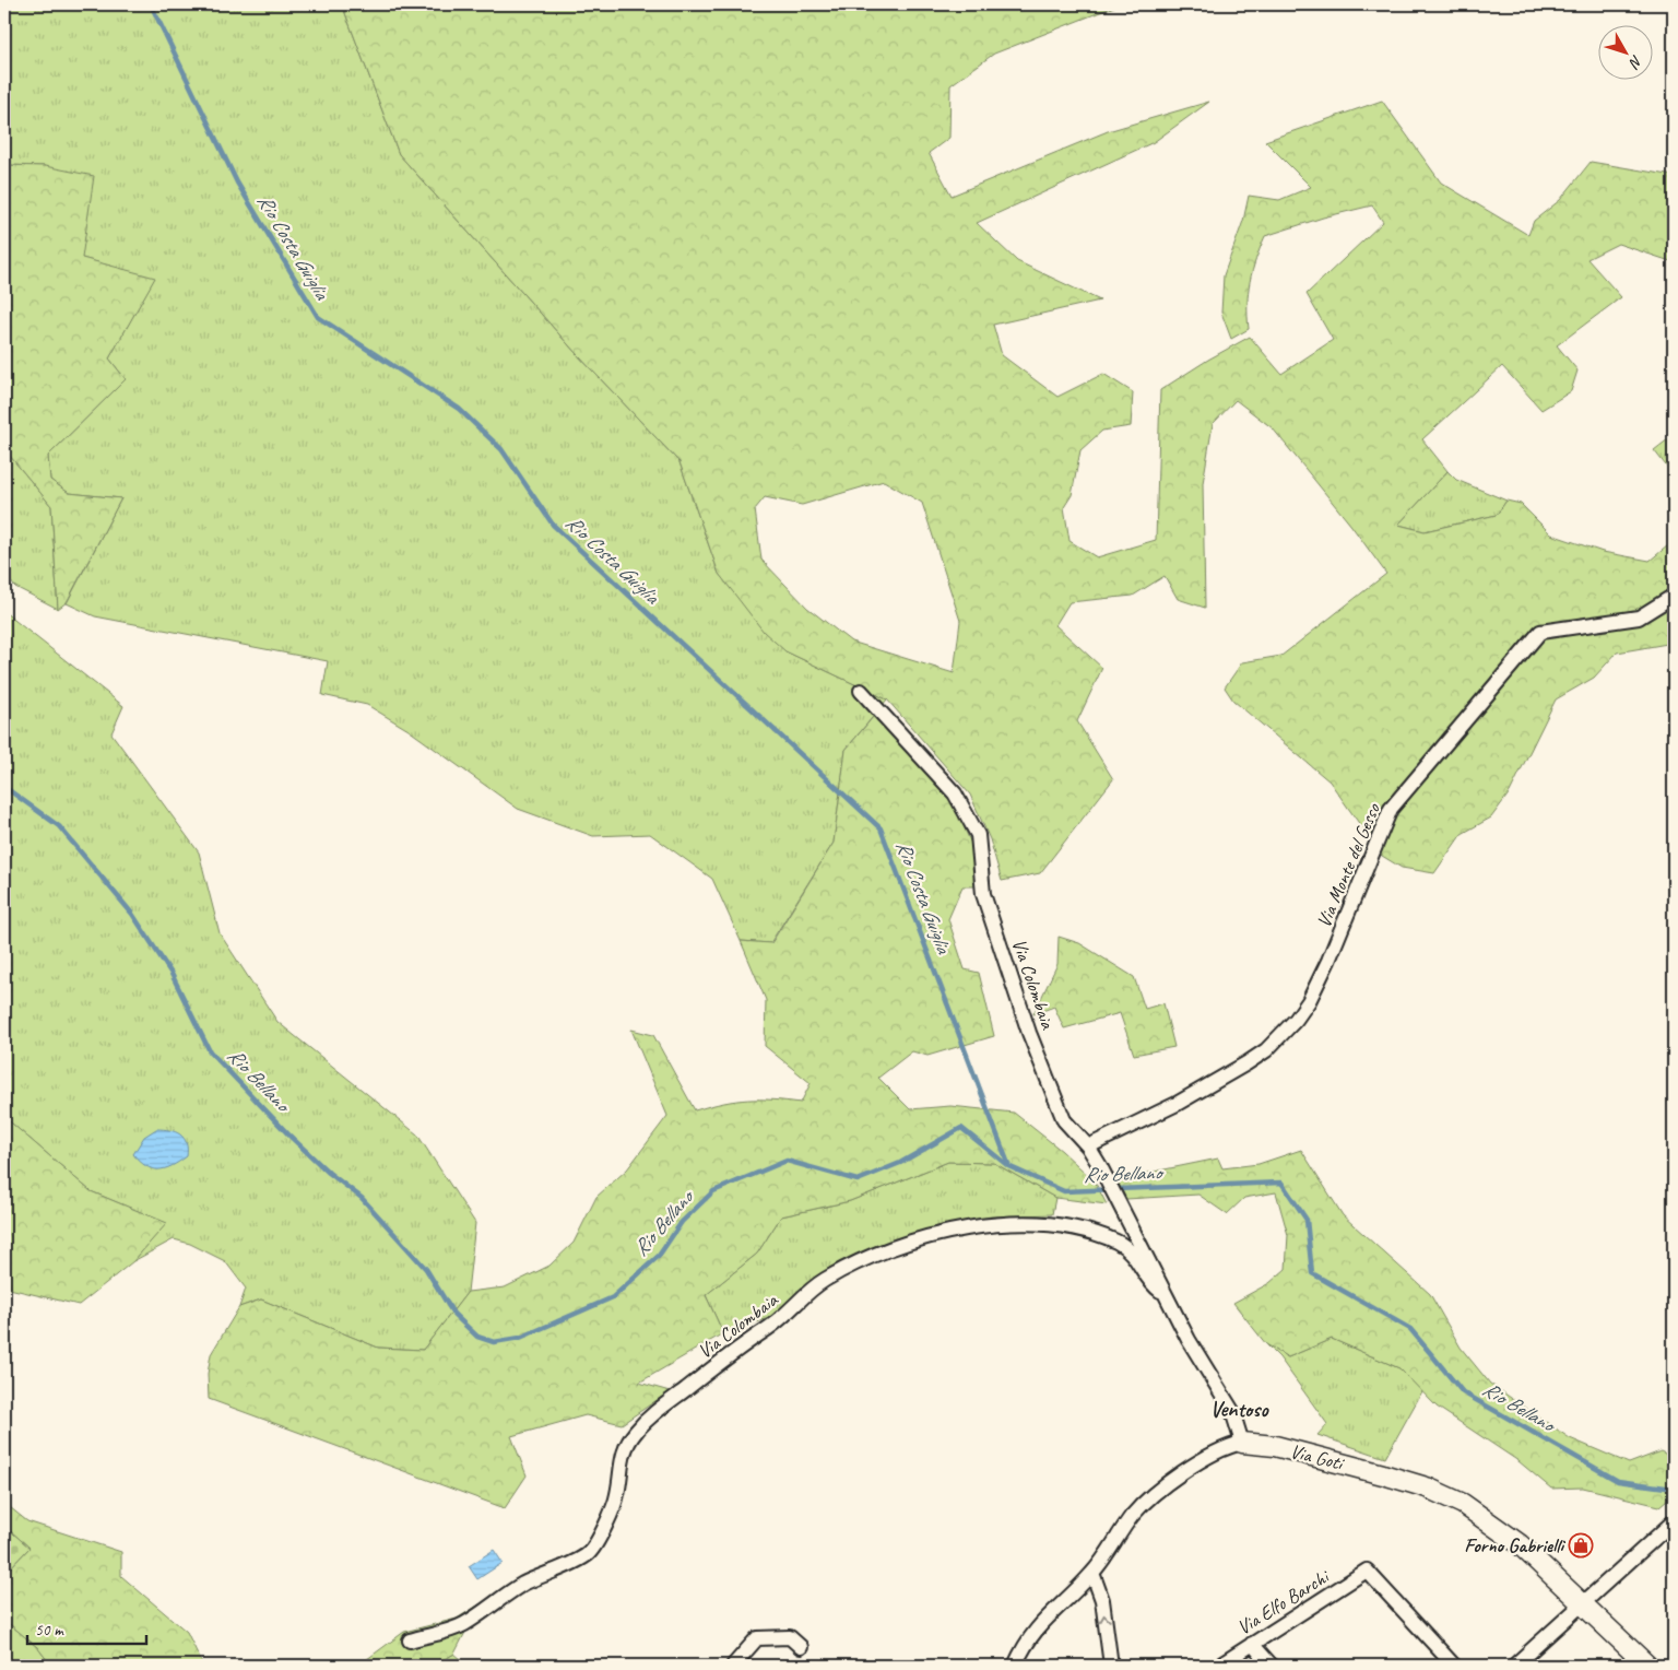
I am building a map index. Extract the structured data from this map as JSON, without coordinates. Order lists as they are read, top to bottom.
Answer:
{
  "streets": {
    "street": [
      "Via Monte del Gesso",
      "Via Colombaia",
      "Via Goti",
      "Via Elfo Barchi"
    ]
  },
  "crossings": [
    ["Via Monte del Gesso", "Via Colombaia"],
    ["Via Colombaia", "Via Goti"]
  ],
  "districts": ["Ventoso"],
  "water": ["Rio Costa Guiglia", "Rio Bellano"],
  "places": {
    "shop": ["Forno Gabrielli"]
  },
  "scale_bar": "50 m",
  "north": "bottom right"
}
